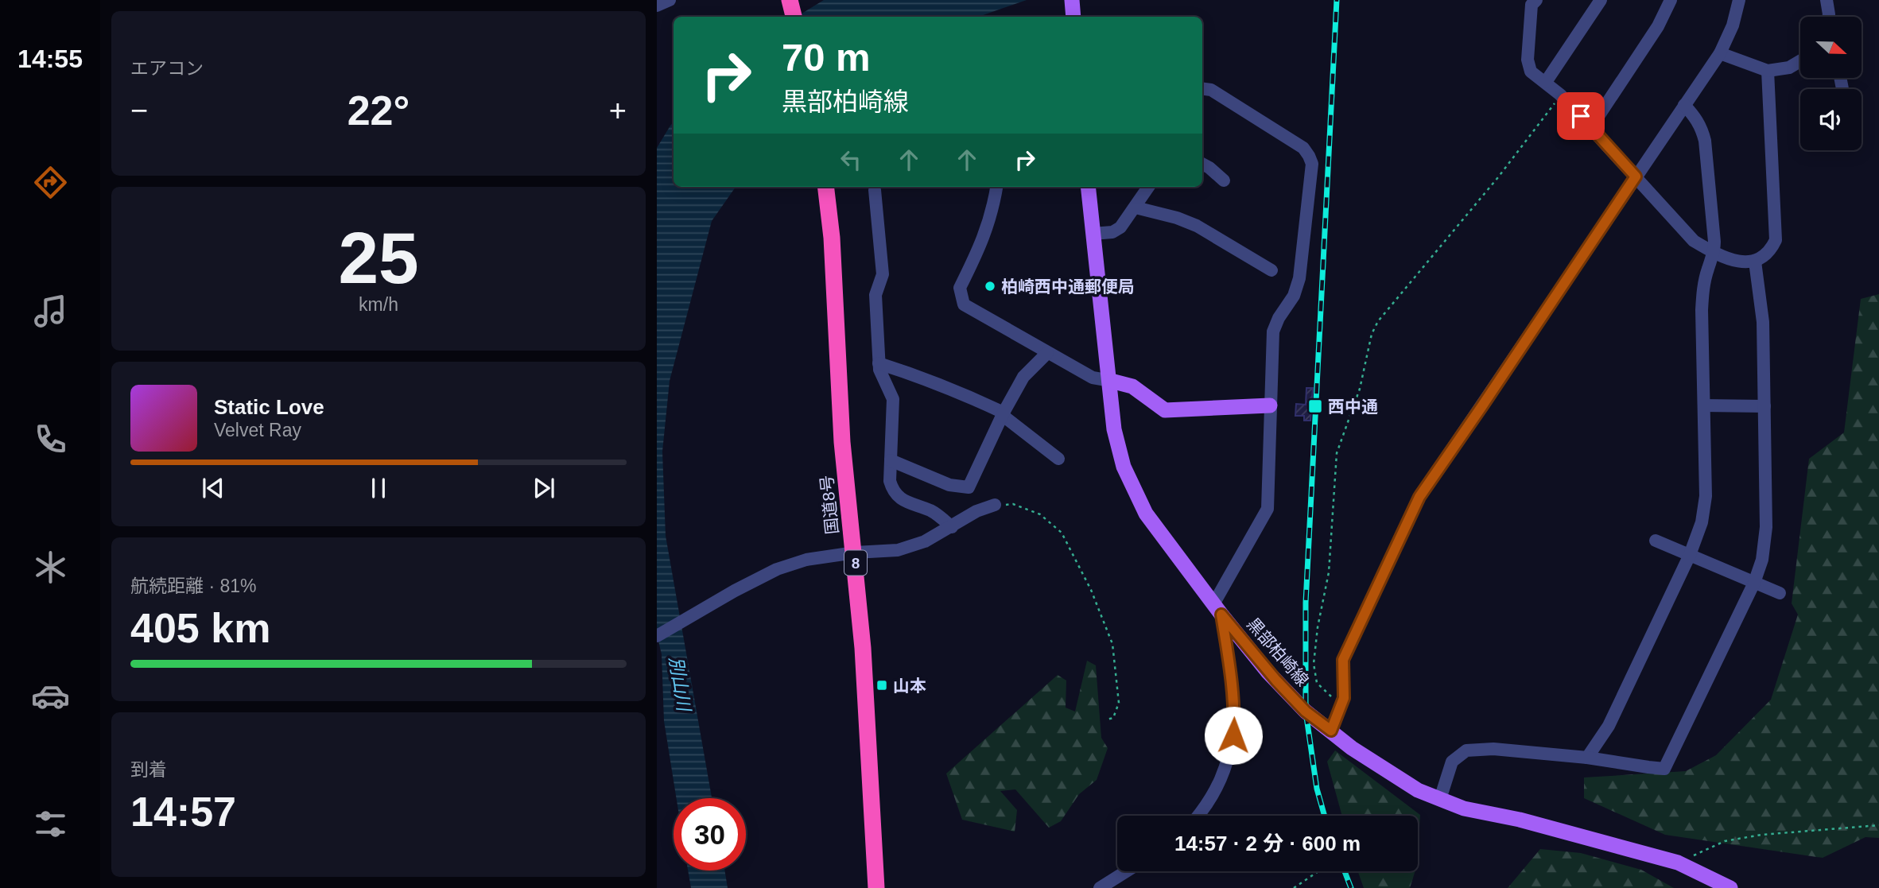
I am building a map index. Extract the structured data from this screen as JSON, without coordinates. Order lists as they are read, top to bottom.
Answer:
{
  "streets": {
    "highway": ["国道8号", "8"],
    "main road": ["黒部柏崎線"]
  },
  "water": ["別山川"],
  "places": {
    "other": ["柏崎西中通郵便局"],
    "transit": ["西中通", "山本"]
  },
  "north": "right",
  "page": {
    "tabs": "14:55",
    "tile": [
      "エアコン",
      ["25", "km/h"],
      ["航続距離 · 81%", "405 km"],
      ["到着", "14:57"]
    ],
    "turn": ["70 m", "黒部柏崎線"],
    "heat": ["−", "22°", "+"],
    "song": ["Static Love", "Velvet Ray"],
    "limit": "30",
    "trip": "14:57 · 2 分 · 600 m"
  }
}
